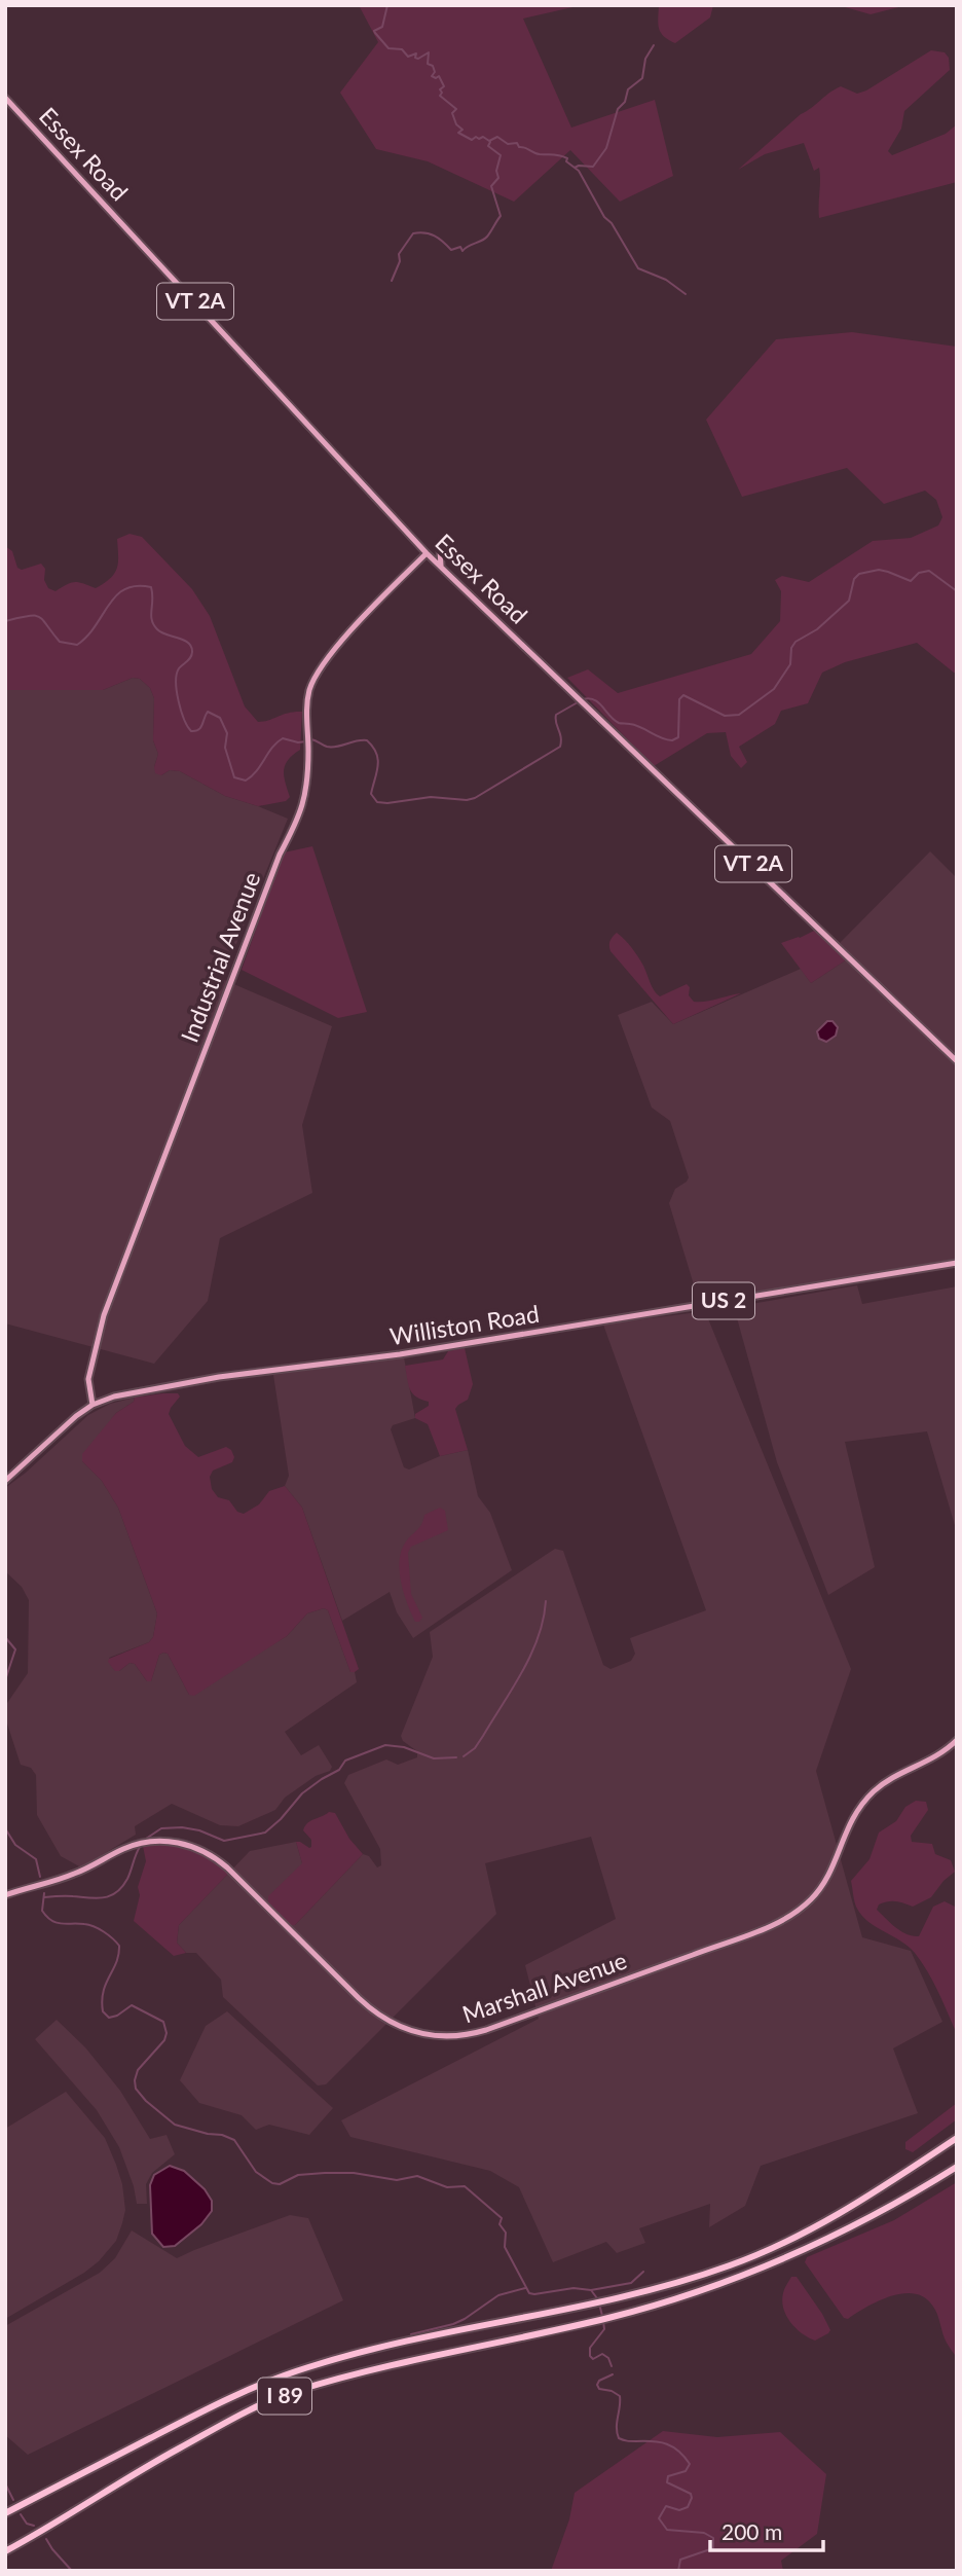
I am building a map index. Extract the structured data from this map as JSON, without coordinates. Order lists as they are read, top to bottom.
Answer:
{
  "streets": {
    "highway": ["I 89"],
    "main road": [
      "Essex Road",
      "VT 2A",
      "Industrial Avenue",
      "US 2",
      "Williston Road",
      "Marshall Avenue"
    ]
  },
  "crossings": [
    ["Essex Road", "Industrial Avenue"],
    ["Industrial Avenue", "Williston Road"]
  ],
  "scale_bar": "200 m"
}
